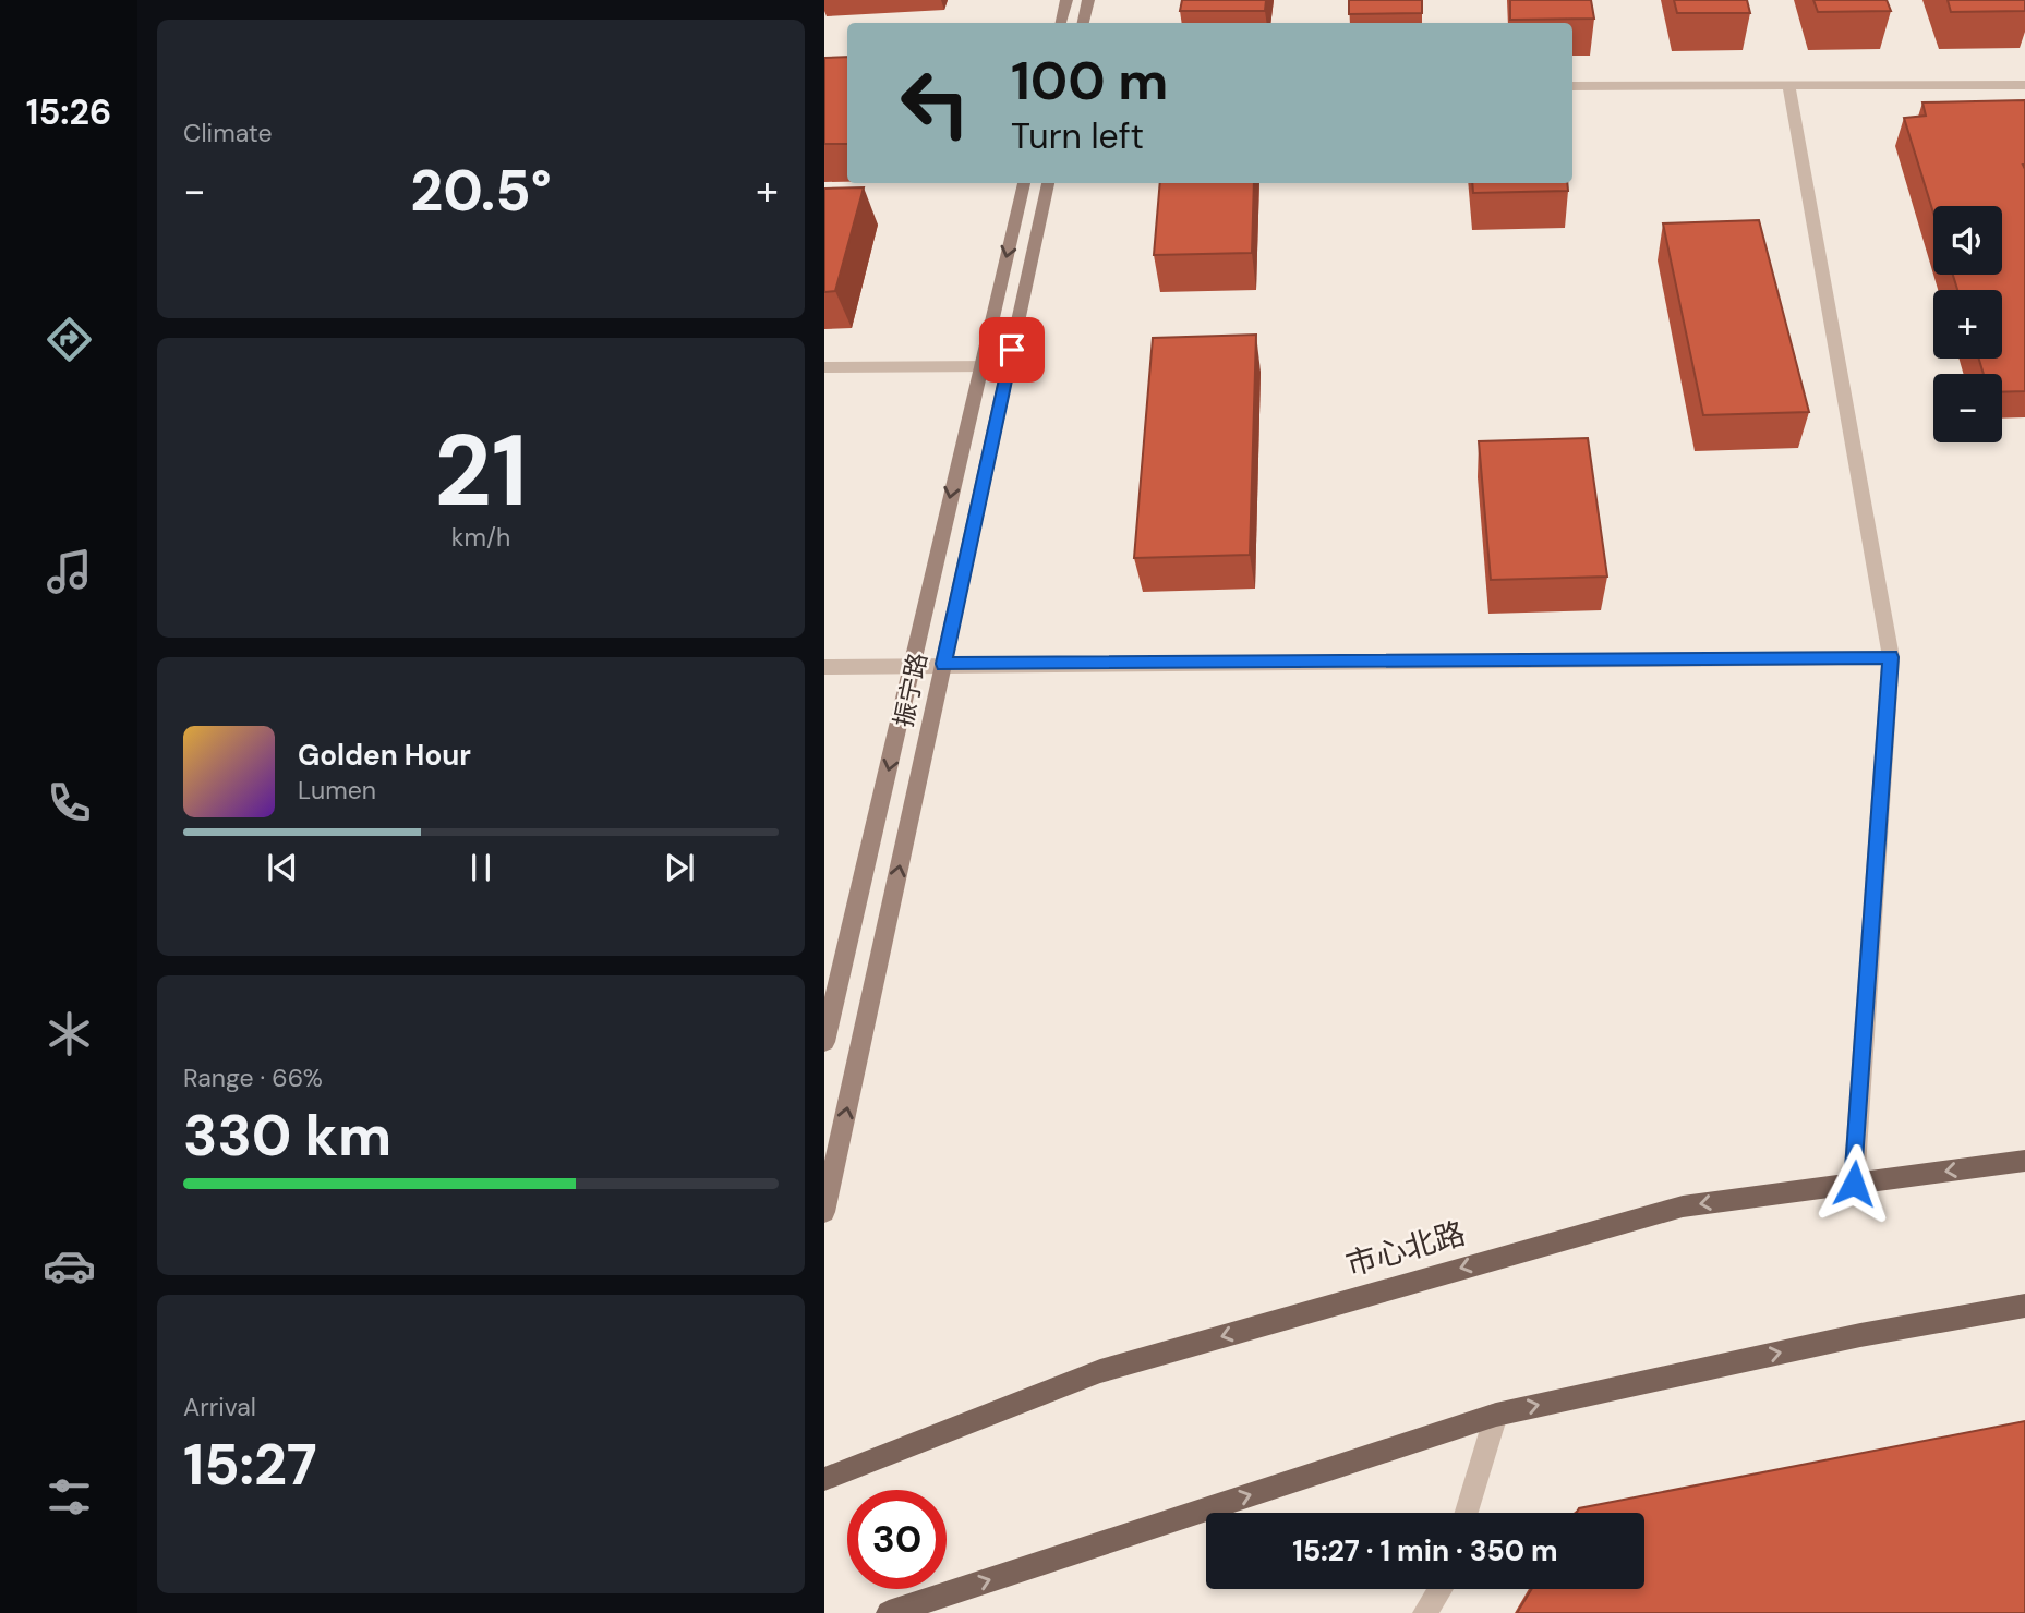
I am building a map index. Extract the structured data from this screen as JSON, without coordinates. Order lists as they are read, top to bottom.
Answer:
{
  "streets": {
    "main road": ["振宁路", "市心北路"]
  },
  "page": {
    "tabs": "15:26",
    "tile": [
      "Climate",
      ["21", "km/h"],
      ["Range · 66%", "330 km"],
      ["Arrival", "15:27"]
    ],
    "turn": ["100 m", "Turn left"],
    "heat": ["−", "20.5°", "+"],
    "map_buttons": ["+", "−"],
    "song": ["Golden Hour", "Lumen"],
    "limit": "30",
    "trip": "15:27 · 1 min · 350 m"
  }
}
